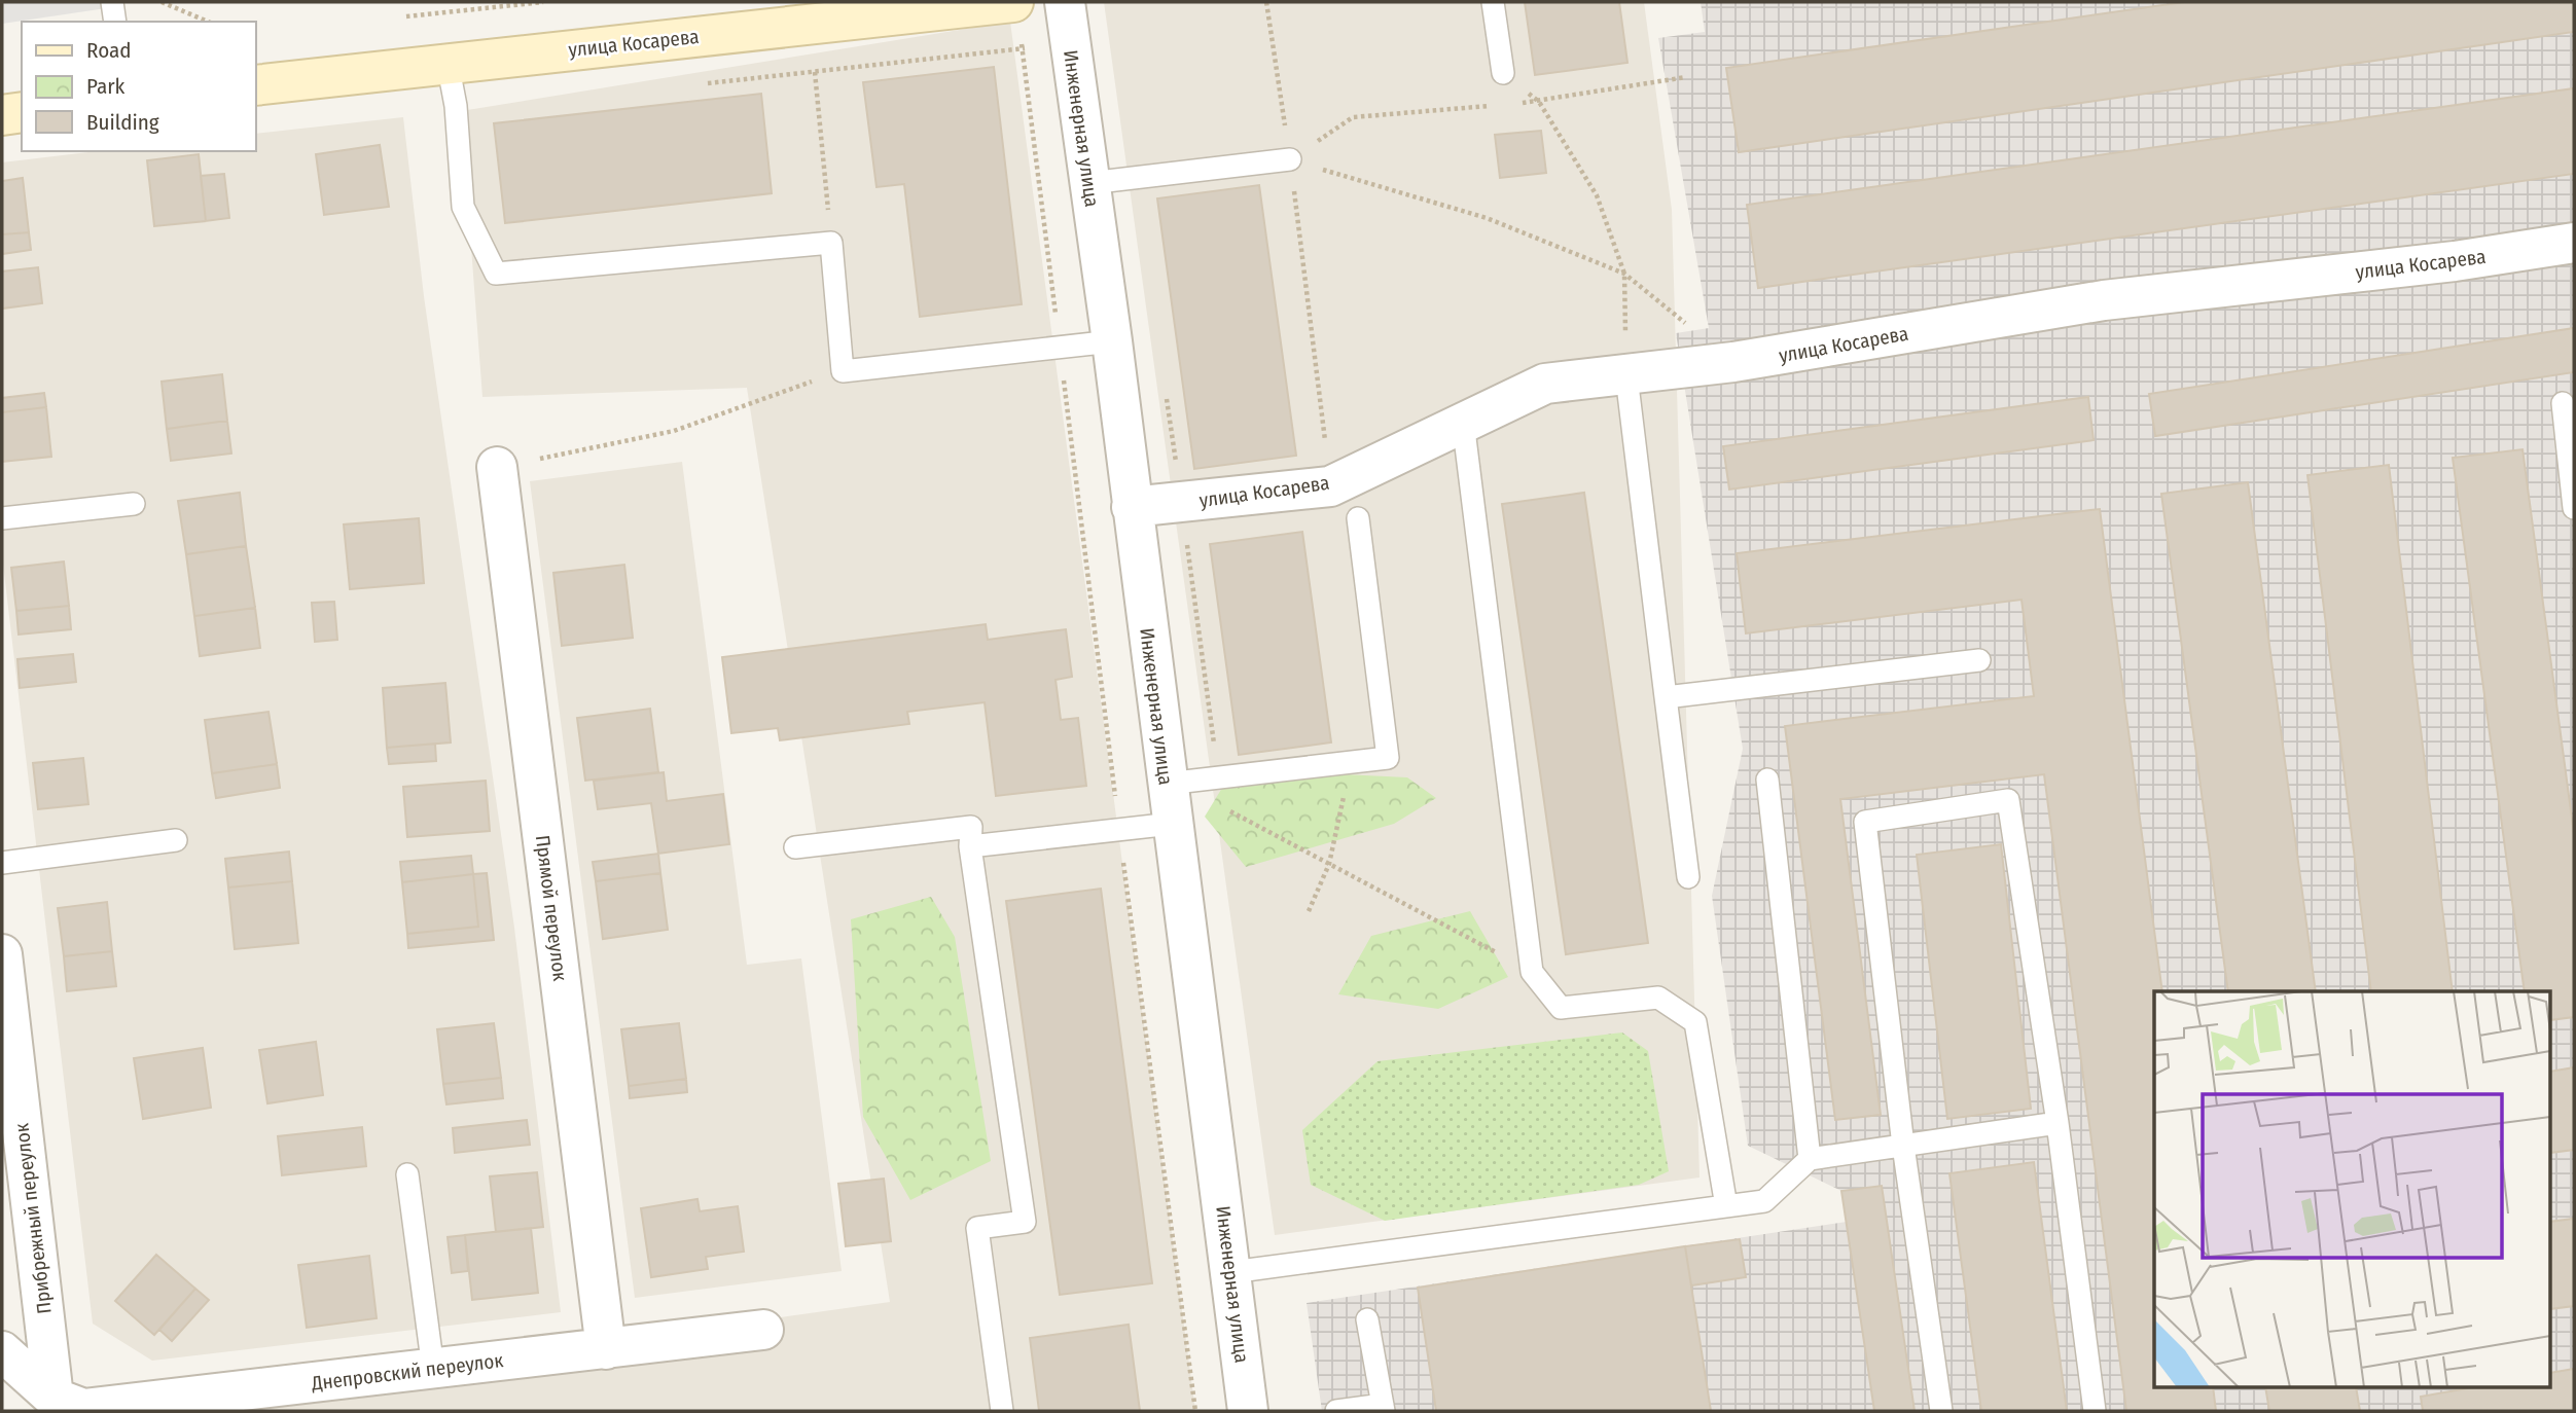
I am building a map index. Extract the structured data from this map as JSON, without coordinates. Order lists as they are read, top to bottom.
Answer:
{
  "streets": {
    "street": [
      "улица Косарева",
      "Инженерная улица",
      "Прямой переулок",
      "Прибрежный переулок",
      "Днепровский переулок"
    ]
  },
  "crossings": [
    ["улица Косарева", "Инженерная улица"],
    ["Прямой переулок", "Днепровский переулок"],
    ["Прибрежный переулок", "Днепровский переулок"]
  ],
  "legend": ["Road", "Park", "Building"]
}
